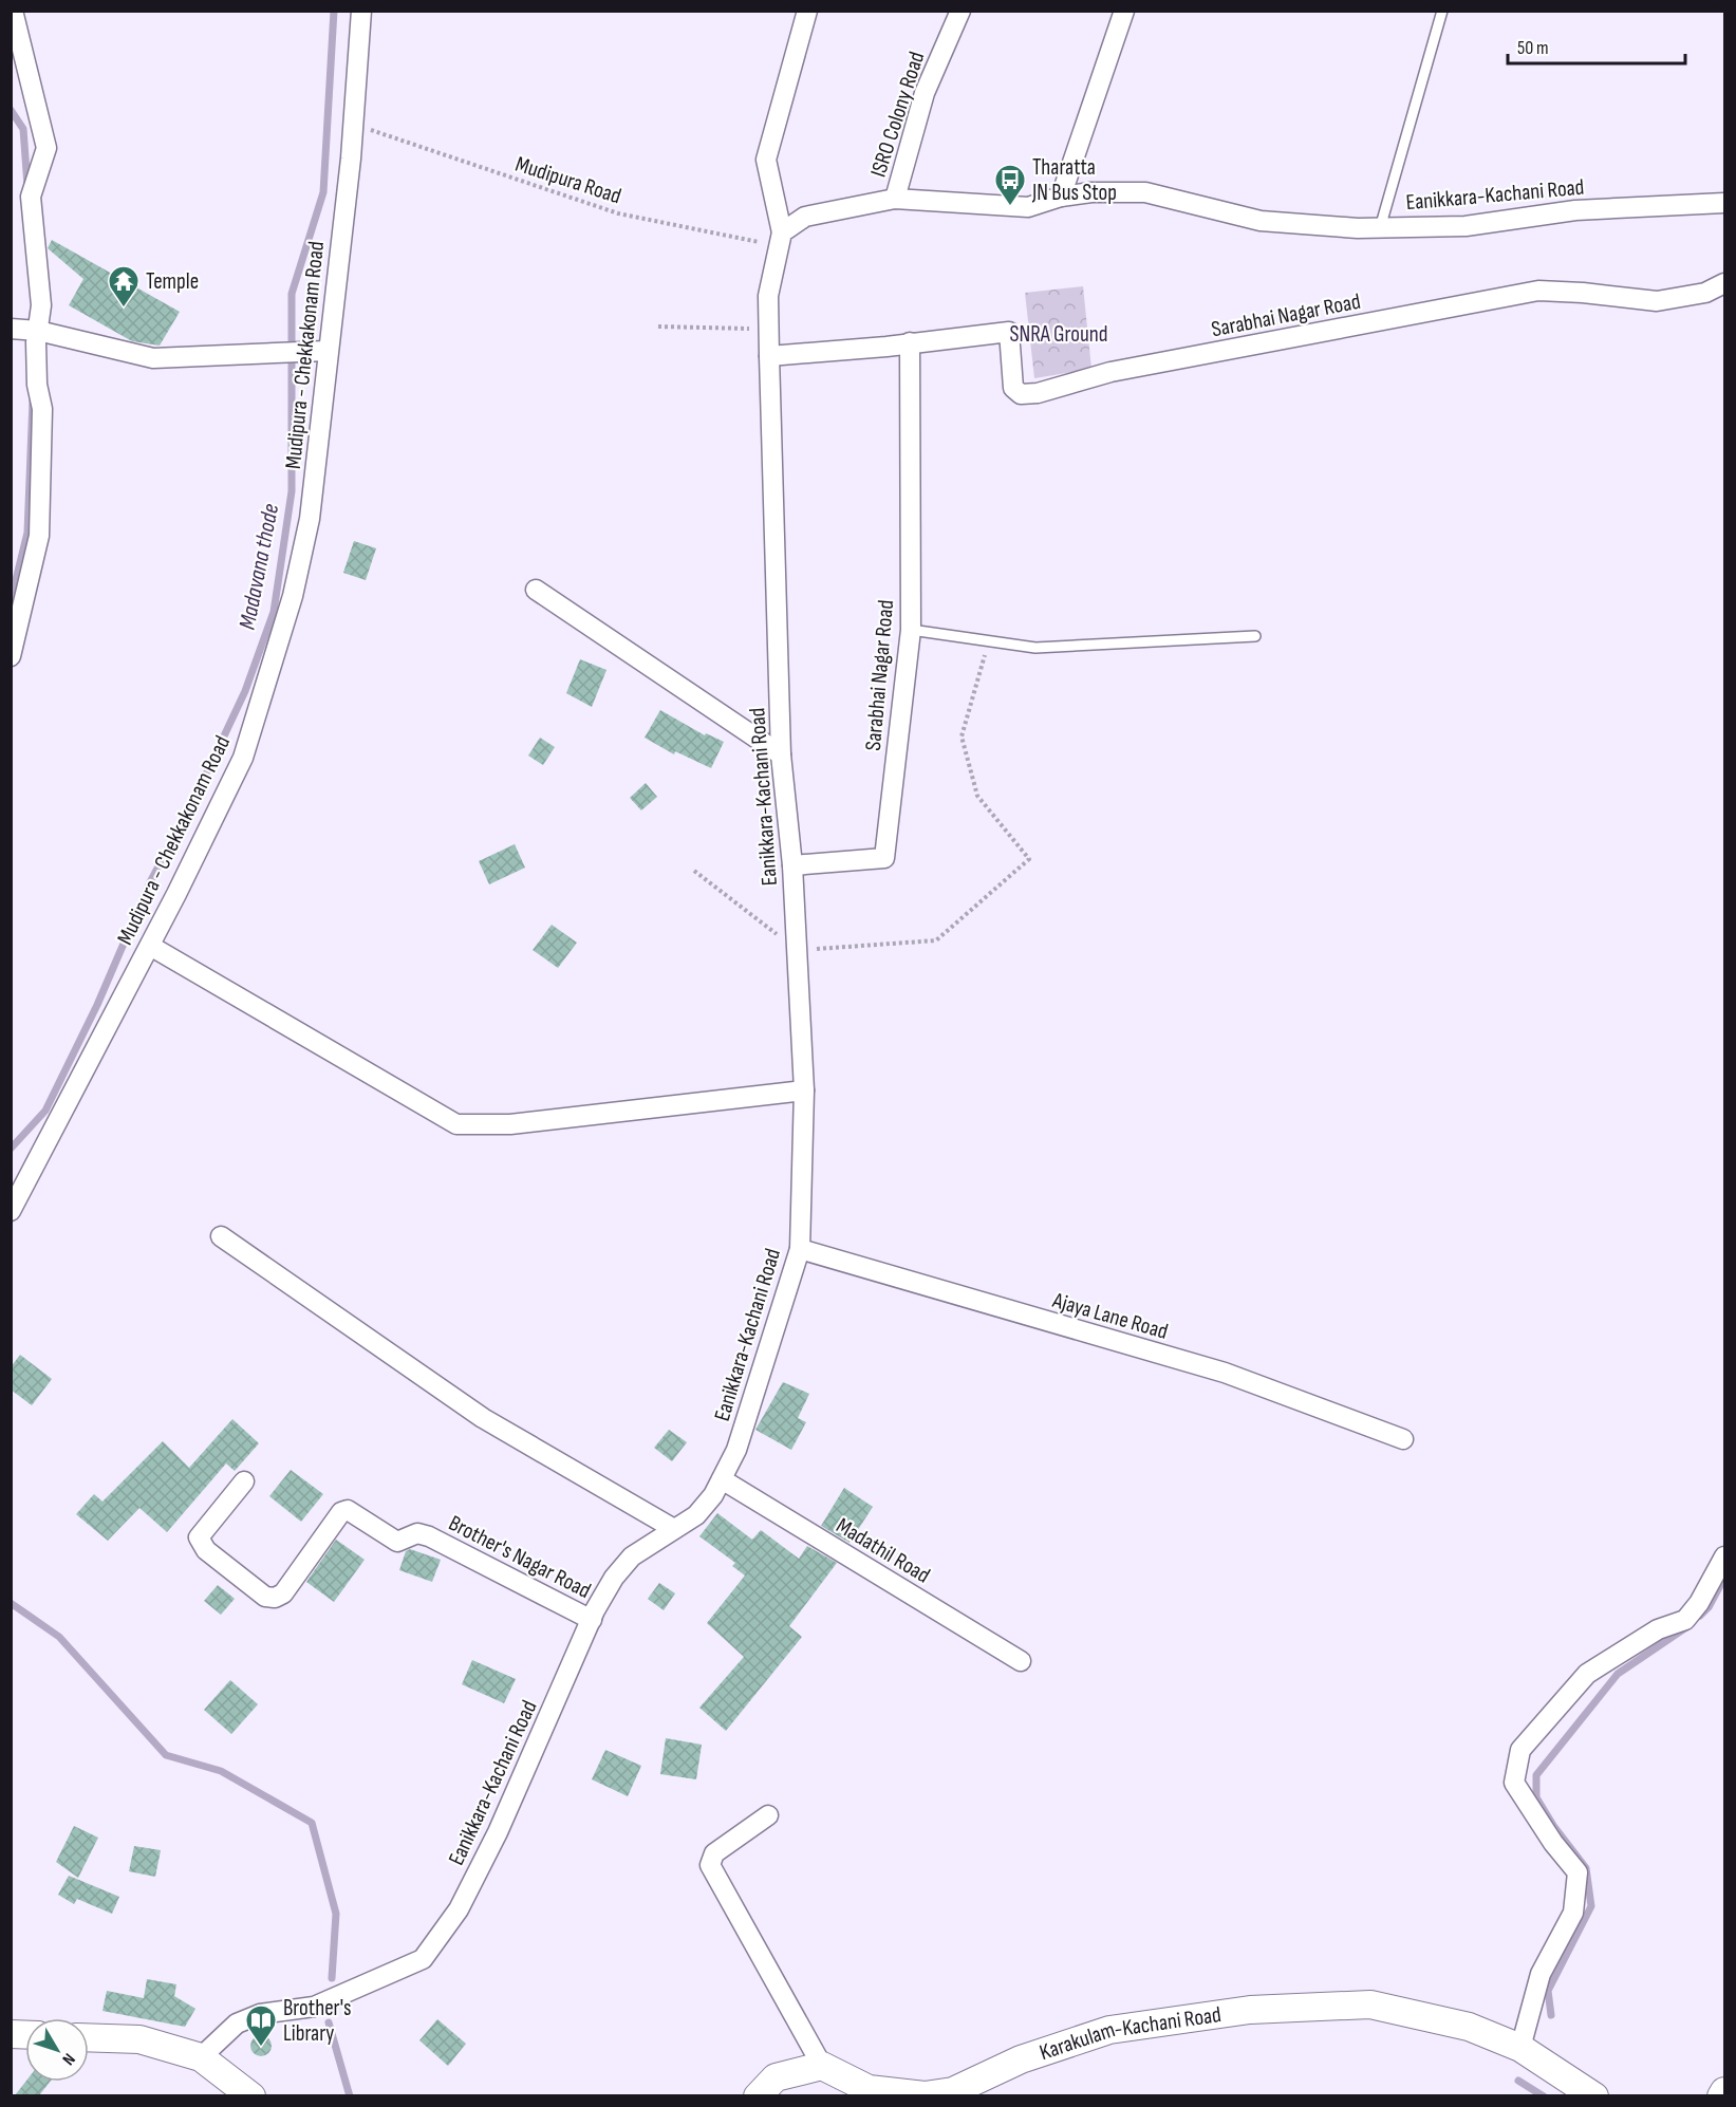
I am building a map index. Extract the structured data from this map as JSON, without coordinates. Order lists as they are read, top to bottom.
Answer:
{
  "streets": {
    "main road": ["Karakulam-Kachani Road"],
    "street": [
      "ISRO Colony Road",
      "Eanikkara-Kachani Road",
      "Sarabhai Nagar Road",
      "Mudipura - Chekkakonam Road",
      "Ajaya Lane Road",
      "Madathil Road",
      "Brother's Nagar Road"
    ],
    "path": ["Mudipura Road"]
  },
  "crossings": [
    ["ISRO Colony Road", "Eanikkara-Kachani Road"],
    ["Mudipura Road", "Eanikkara-Kachani Road"],
    ["Mudipura Road", "Mudipura - Chekkakonam Road"],
    ["Eanikkara-Kachani Road", "Sarabhai Nagar Road"],
    ["Eanikkara-Kachani Road", "Ajaya Lane Road"],
    ["Eanikkara-Kachani Road", "Madathil Road"],
    ["Eanikkara-Kachani Road", "Brother's Nagar Road"]
  ],
  "water": ["Madavana thode"],
  "parks": ["SNRA Ground"],
  "places": {
    "bus stop": ["Tharatta JN Bus Stop"],
    "temple": ["Temple"],
    "library": ["Brother's Library"]
  },
  "scale_bar": "50 m",
  "north": "bottom right"
}
